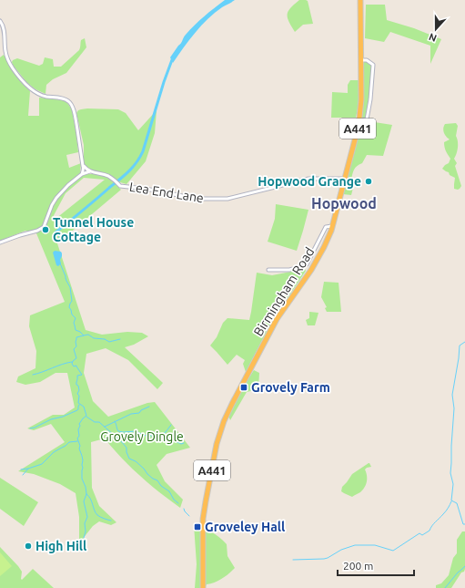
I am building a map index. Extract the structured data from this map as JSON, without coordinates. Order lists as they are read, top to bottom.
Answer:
{
  "streets": {
    "highway": ["A441", "Birmingham Road"],
    "street": ["Lea End Lane"]
  },
  "crossings": [
    ["Lea End Lane", "Birmingham Road"]
  ],
  "districts": ["Hopwood"],
  "parks": ["Grovely Dingle"],
  "places": {
    "other": ["Hopwood Grange", "Tunnel House Cottage", "High Hill"],
    "transit": ["Grovely Farm", "Groveley Hall"]
  },
  "scale_bar": "200 m",
  "north": "bottom"
}
